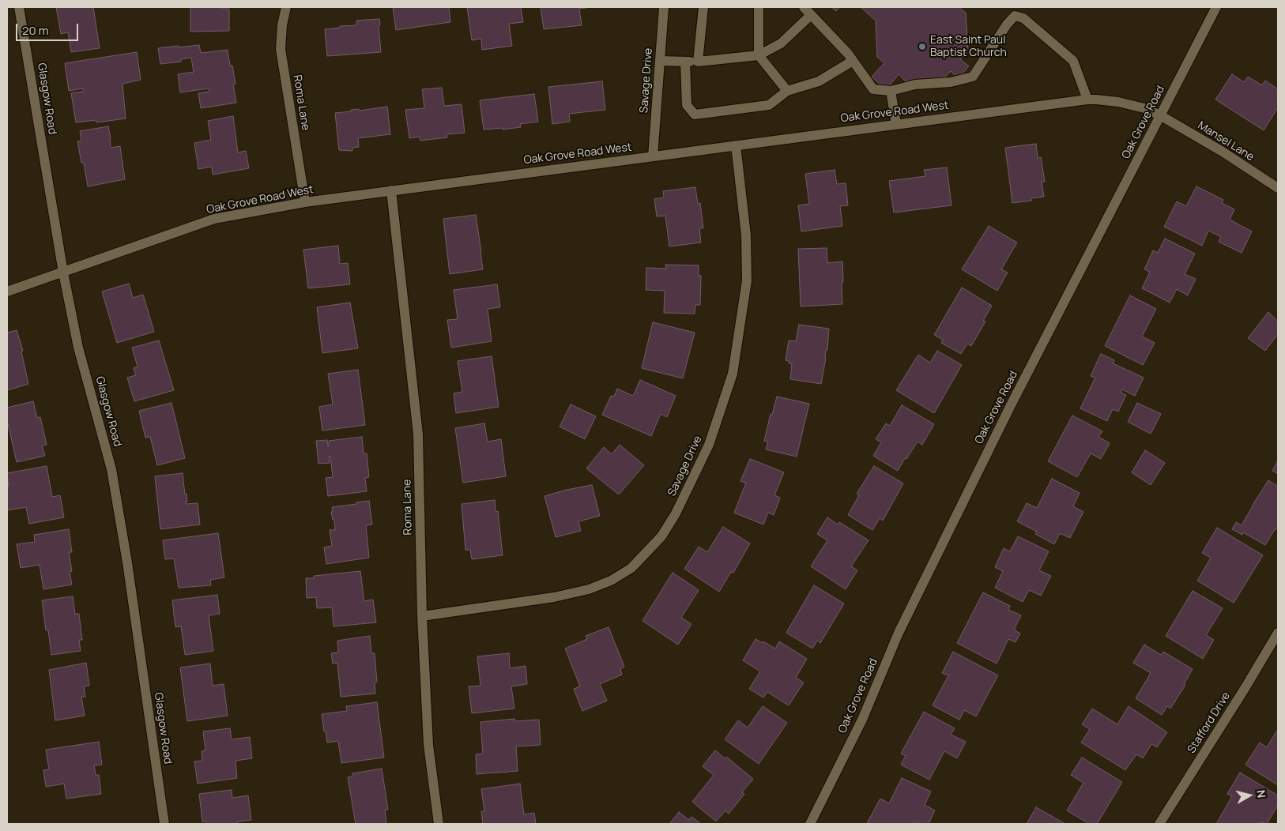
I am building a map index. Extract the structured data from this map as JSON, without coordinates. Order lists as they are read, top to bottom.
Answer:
{
  "streets": {
    "street": [
      "Savage Drive",
      "Glasgow Road",
      "Roma Lane",
      "Oak Grove Road West",
      "Oak Grove Road",
      "Mansel Lane",
      "Stafford Drive"
    ]
  },
  "crossings": [
    ["Savage Drive", "Roma Lane"],
    ["Savage Drive", "Oak Grove Road West"],
    ["Glasgow Road", "Oak Grove Road West"],
    ["Roma Lane", "Oak Grove Road West"],
    ["Oak Grove Road West", "Oak Grove Road"],
    ["Oak Grove Road West", "Mansel Lane"],
    ["Oak Grove Road", "Mansel Lane"]
  ],
  "places": ["East Saint Paul Baptist Church"],
  "scale_bar": "20 m",
  "north": "right"
}
